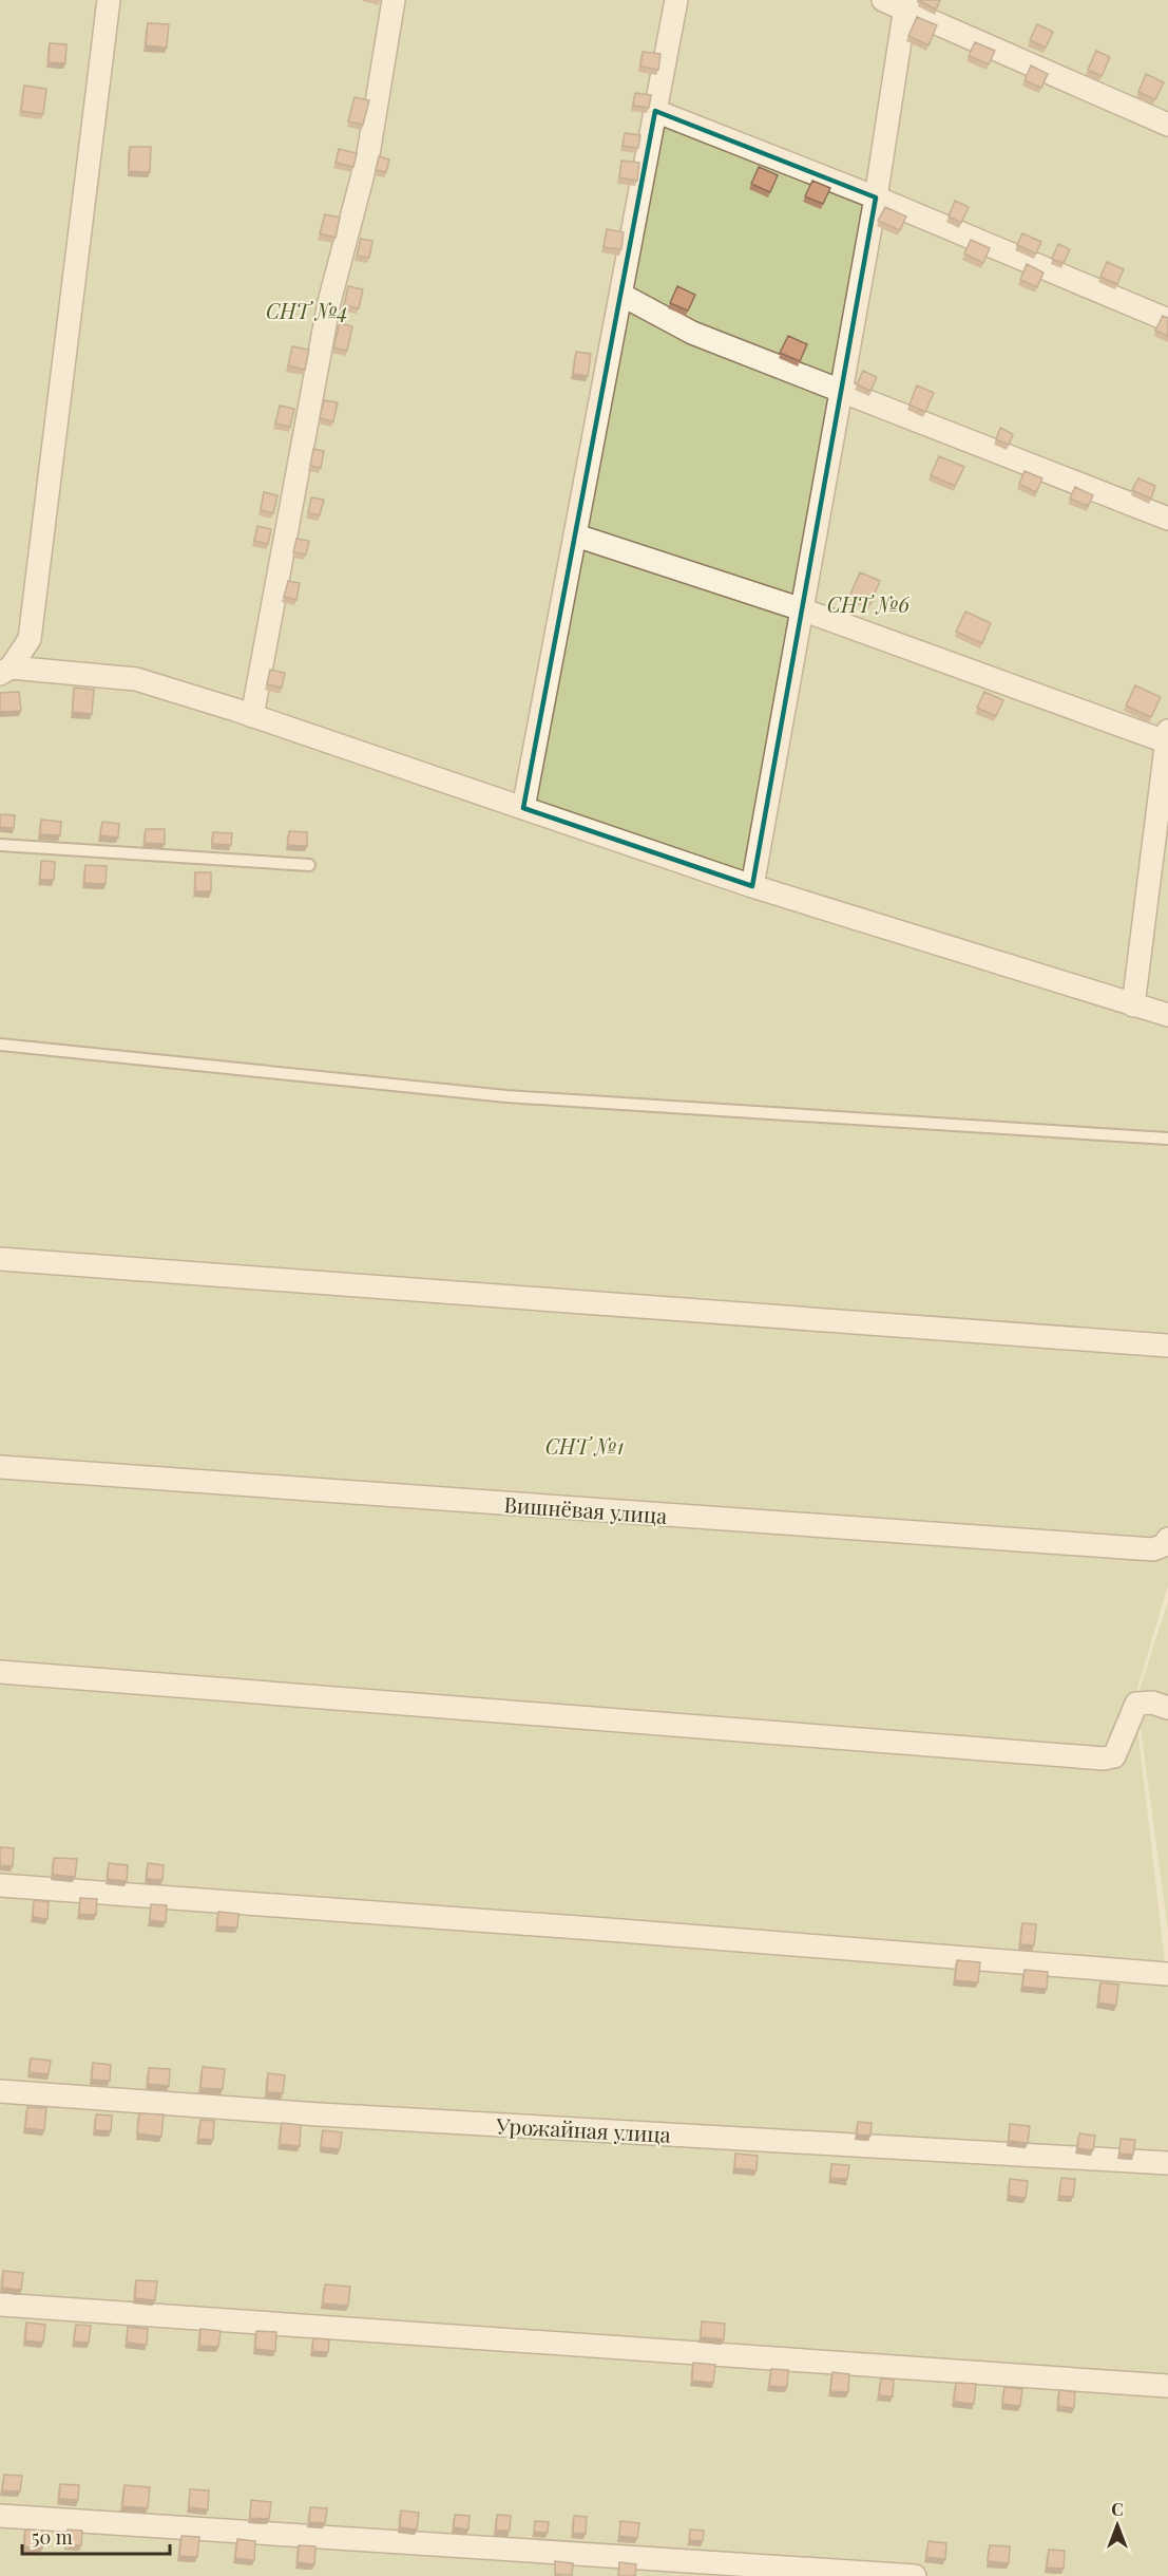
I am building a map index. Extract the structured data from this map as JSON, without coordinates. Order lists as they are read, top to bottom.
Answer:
{
  "streets": {
    "street": ["Вишнёвая улица", "Урожайная улица"]
  },
  "parks": ["СНТ №4", "СНТ №6", "СНТ №1"],
  "scale_bar": "50 m",
  "north": "top"
}
